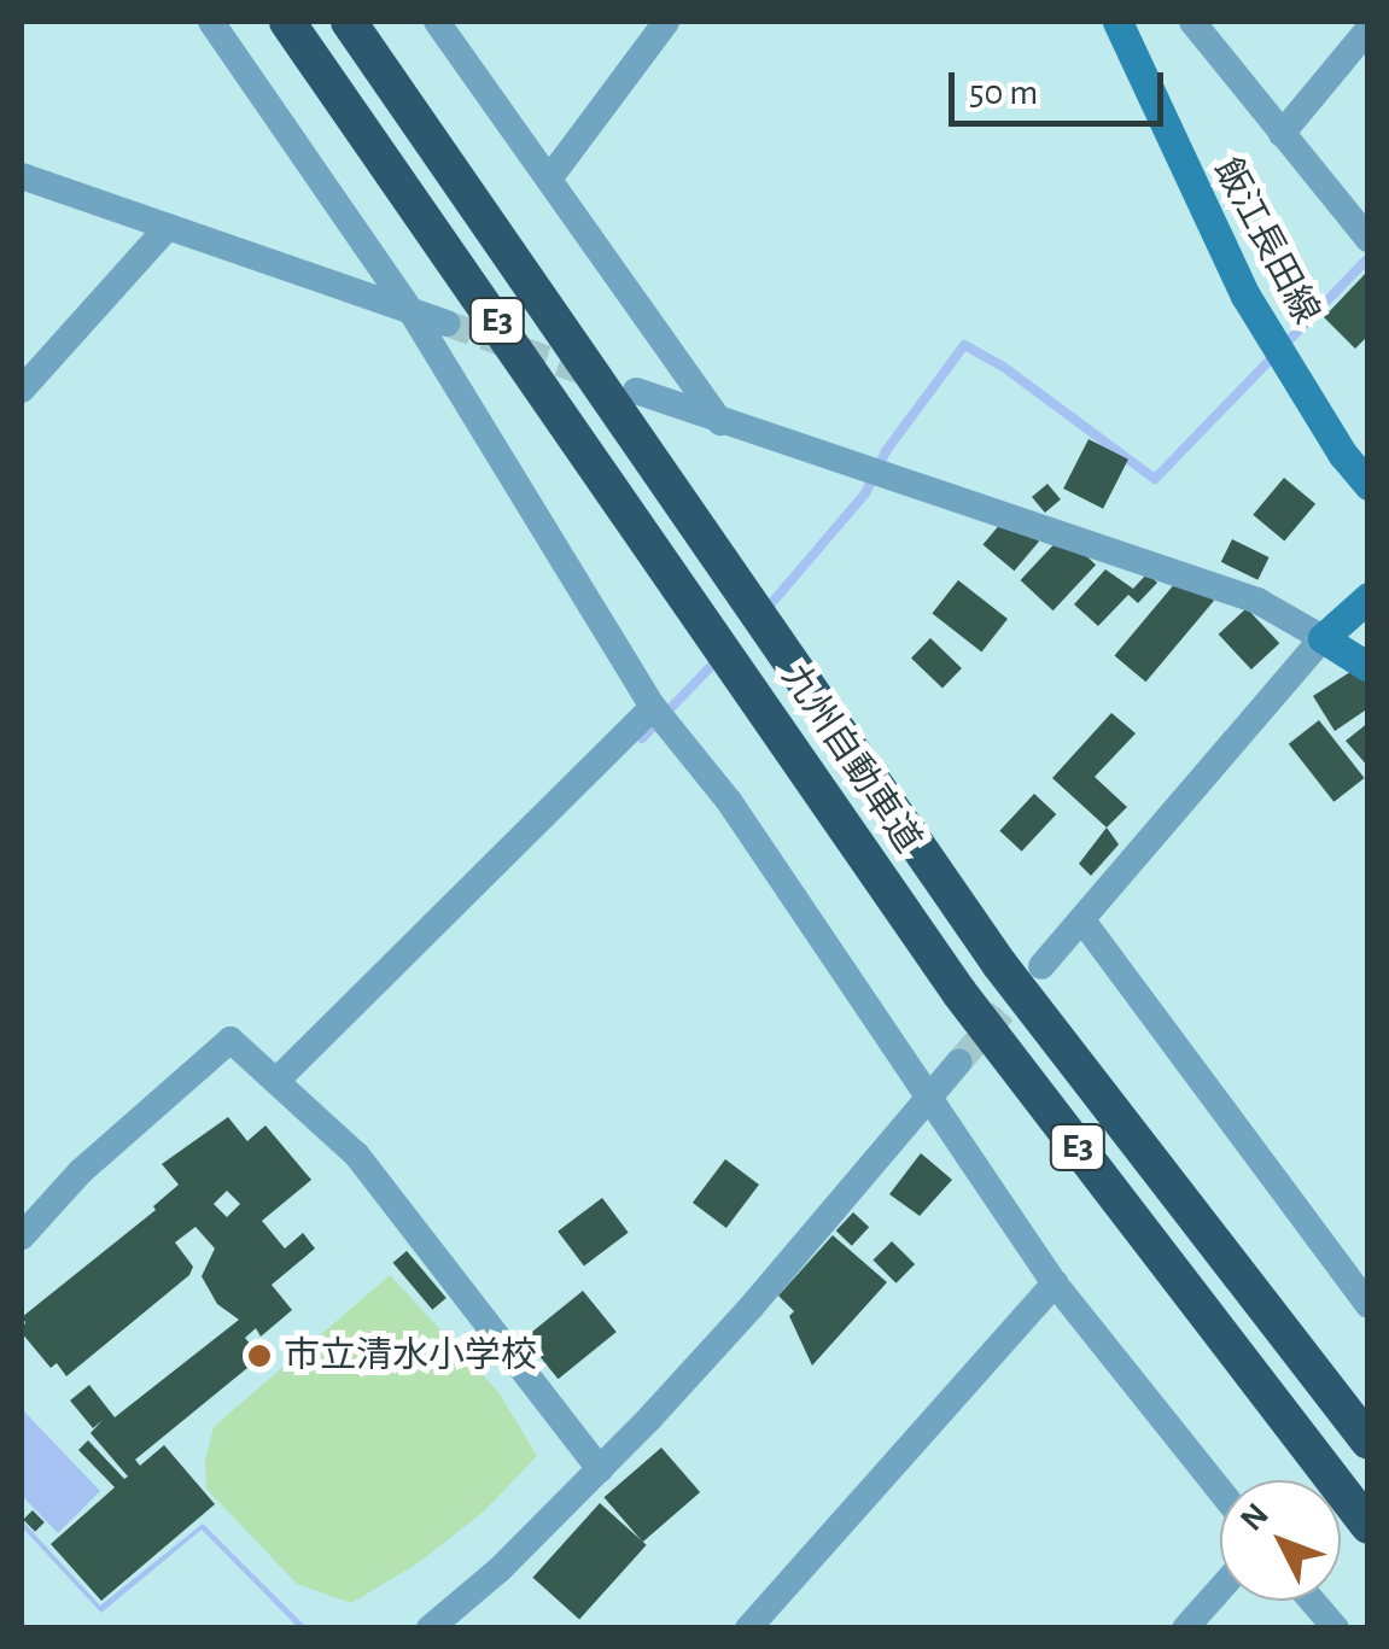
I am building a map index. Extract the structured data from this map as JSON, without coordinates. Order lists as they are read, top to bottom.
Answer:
{
  "streets": {
    "highway": ["E3", "九州自動車道"],
    "main road": ["飯江長田線"]
  },
  "places": ["市立清水小学校"],
  "scale_bar": "50 m",
  "north": "top left"
}
